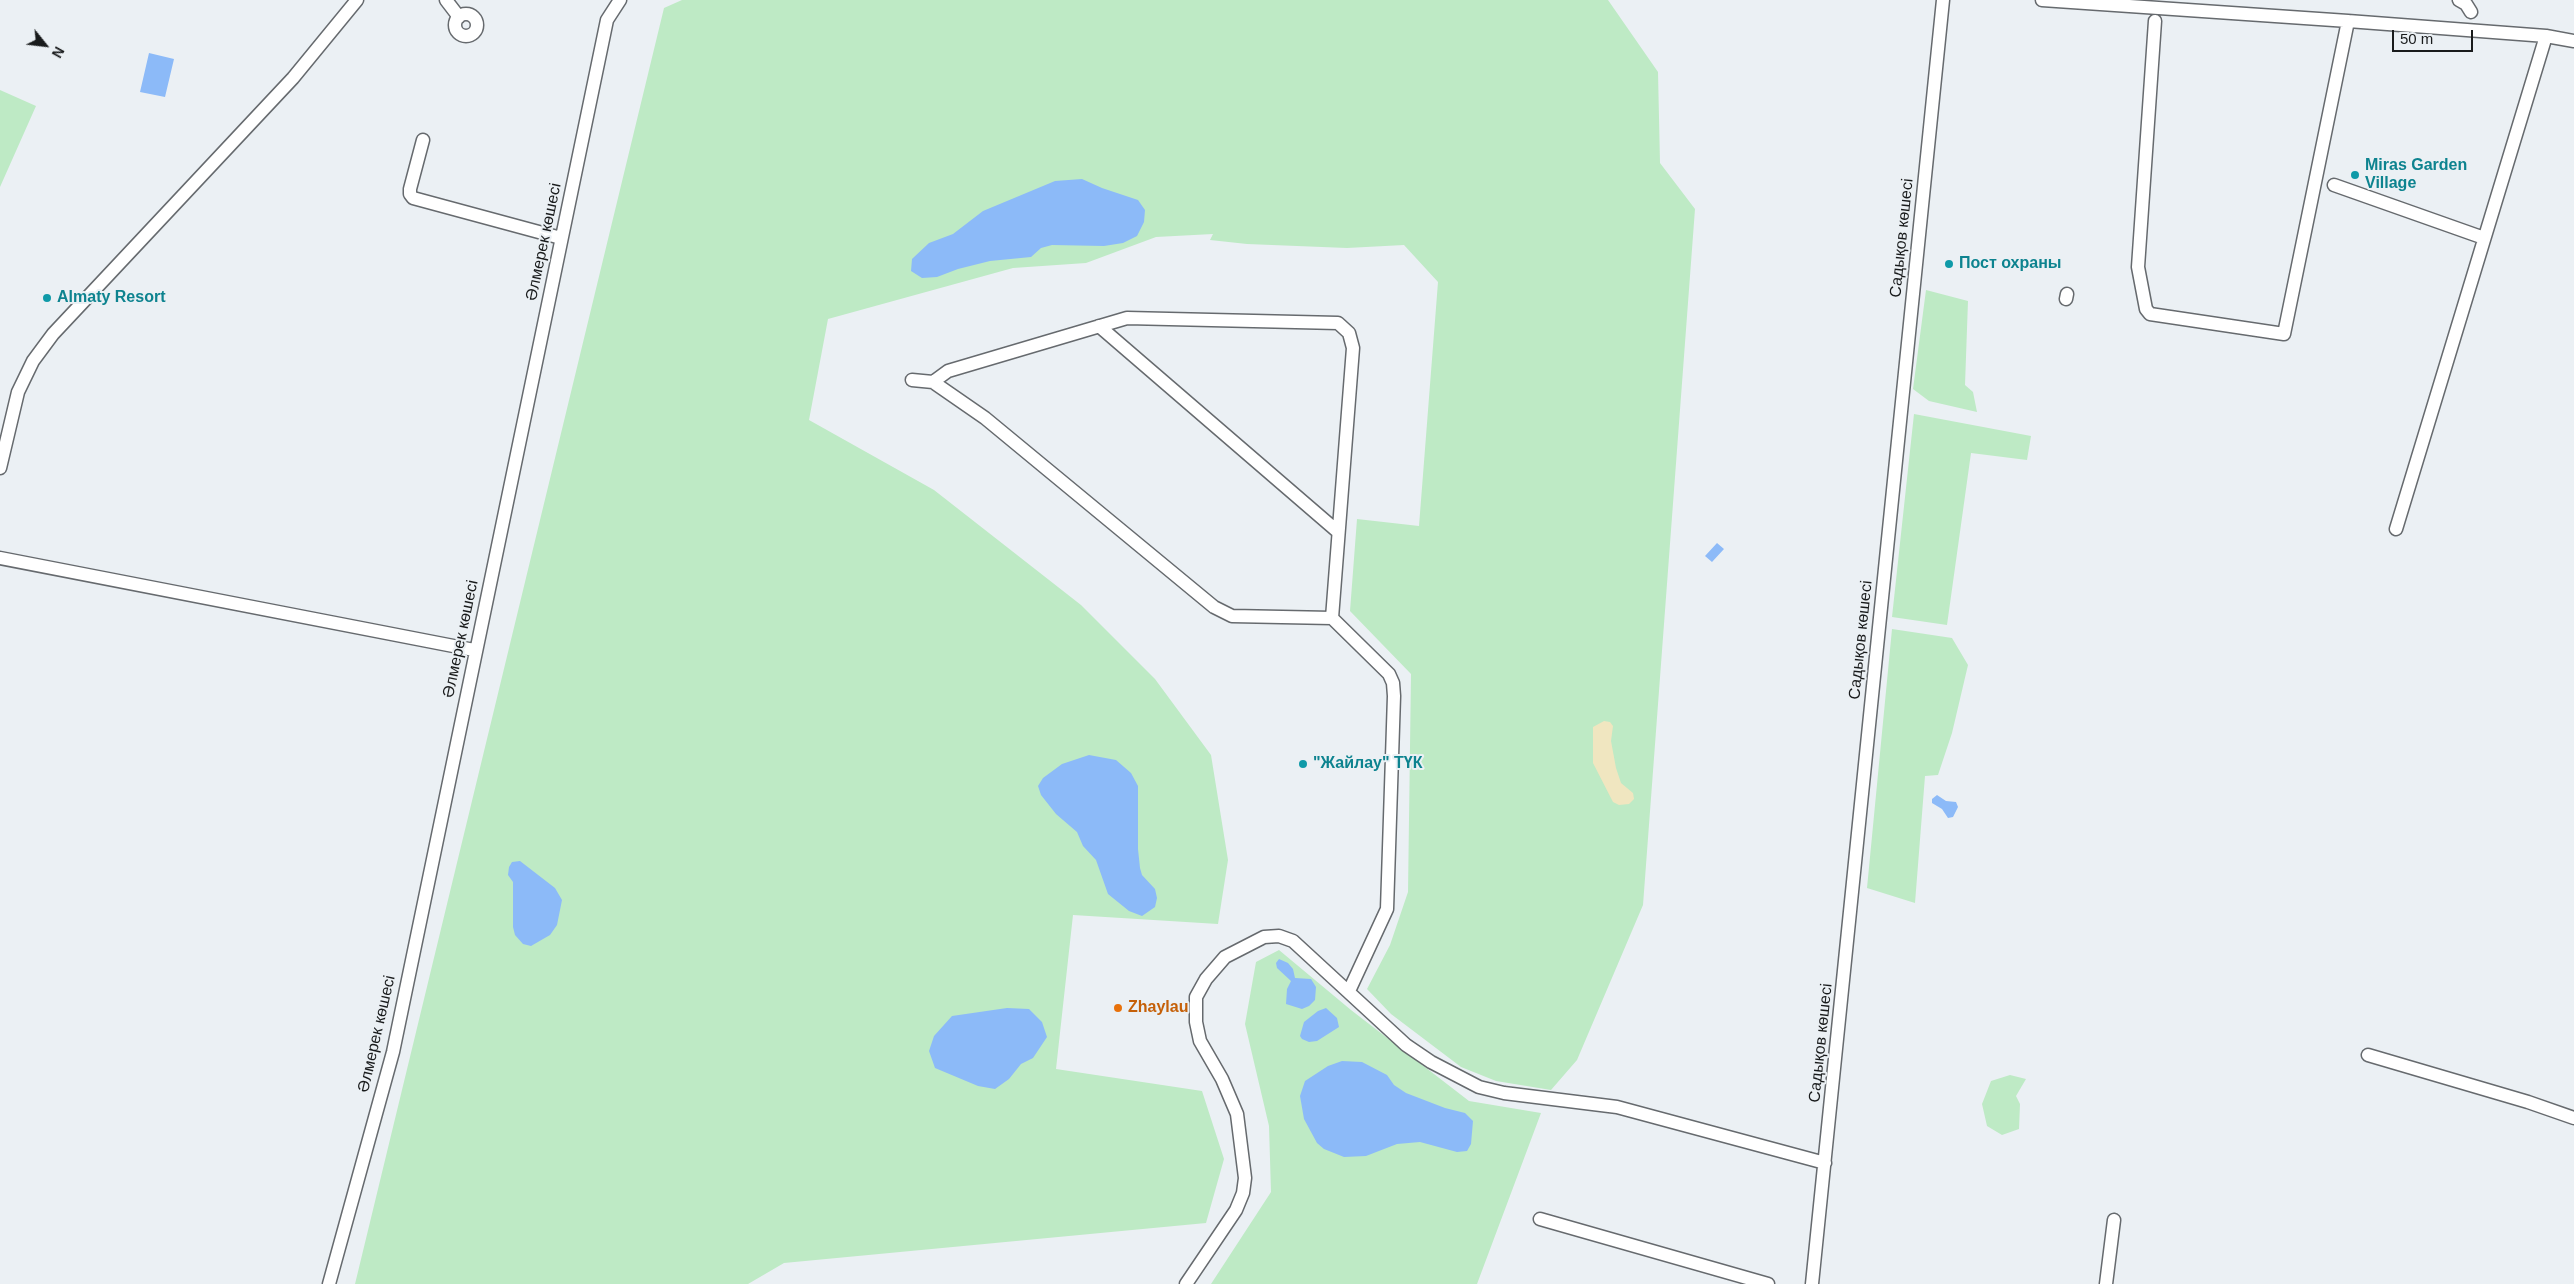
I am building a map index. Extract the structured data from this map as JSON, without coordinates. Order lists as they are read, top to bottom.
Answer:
{
  "streets": {
    "street": ["Садықов көшесі", "Әлмерек көшесі"]
  },
  "places": [
    "Miras Garden Village",
    "Пост охраны",
    "Almaty Resort",
    "\"Жайлау\" ТҮК",
    "Zhaylau"
  ],
  "scale_bar": "50 m",
  "north": "bottom right"
}
